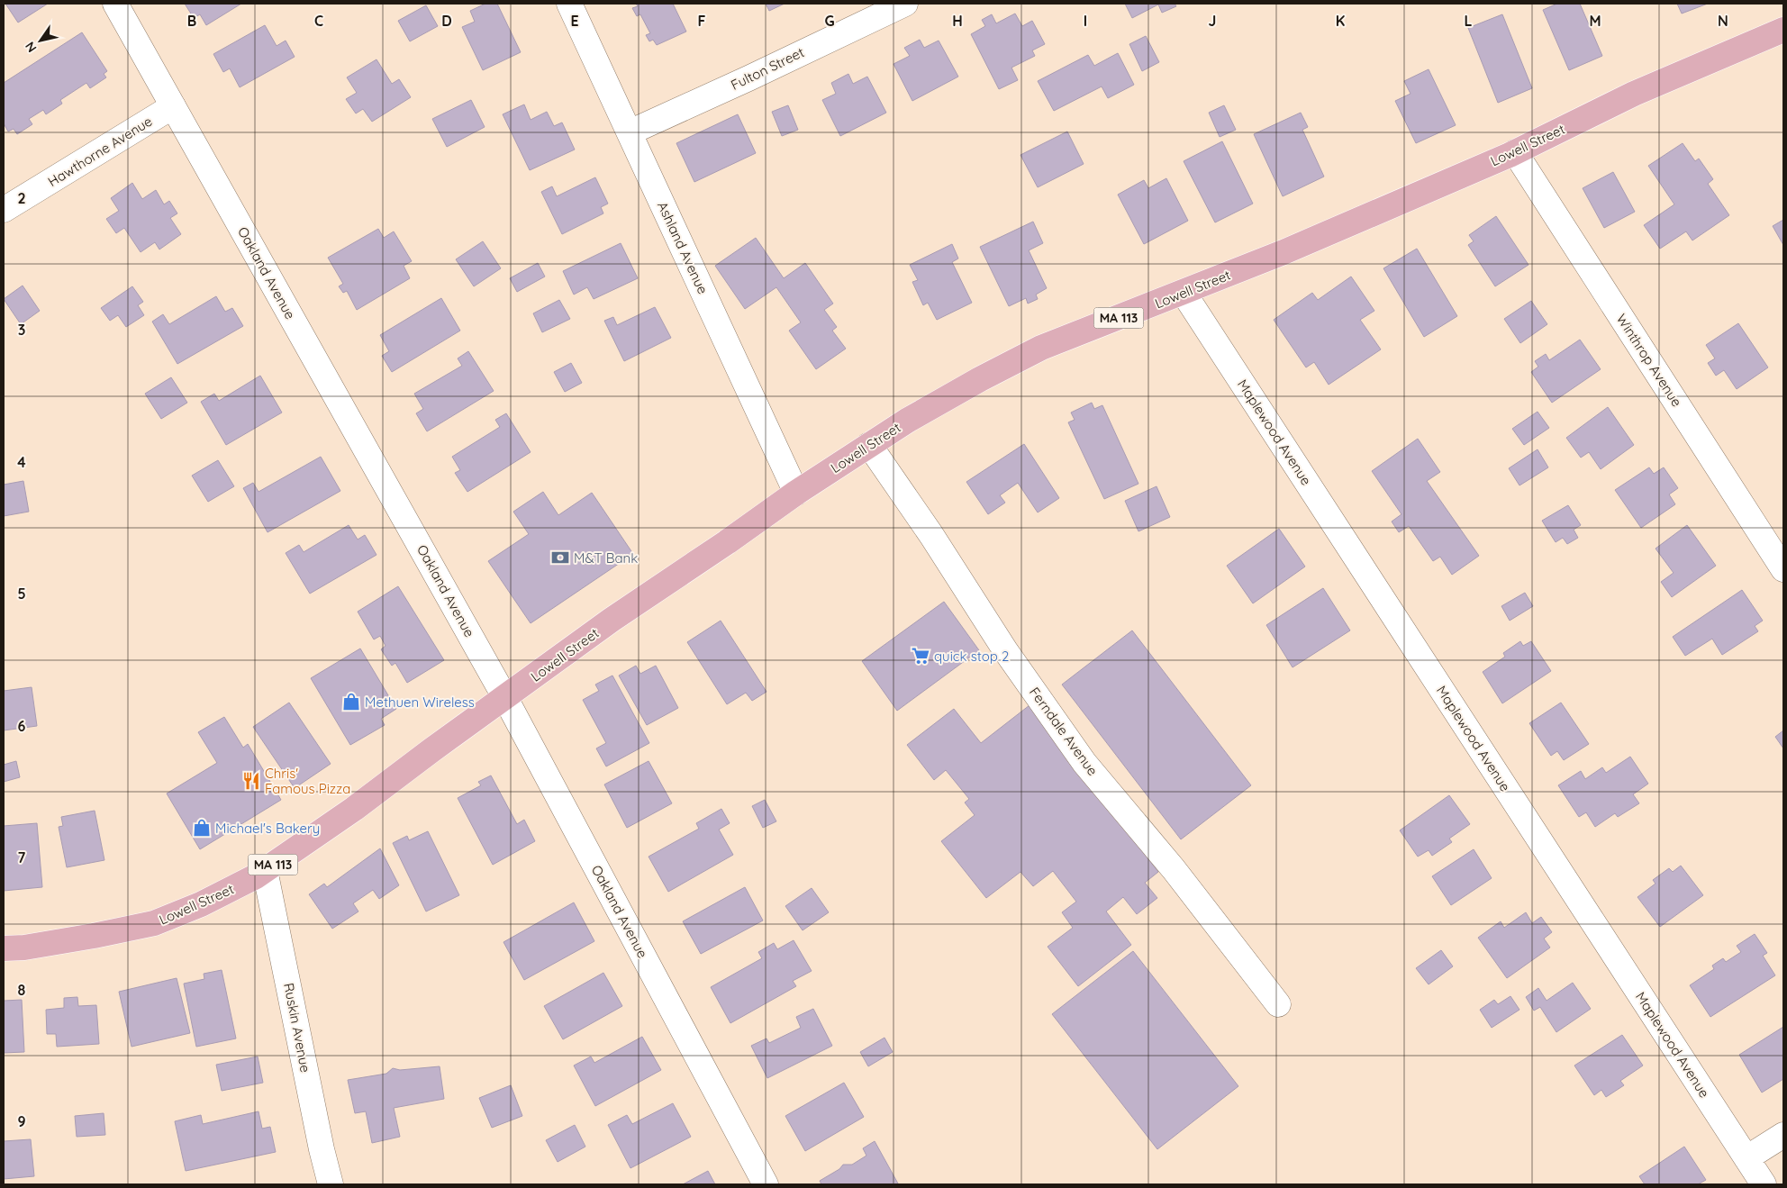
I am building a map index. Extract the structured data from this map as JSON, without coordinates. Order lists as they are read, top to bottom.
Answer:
{
  "streets": {
    "main road": ["Lowell Street", "MA 113"],
    "street": [
      "Fulton Street",
      "Hawthorne Avenue",
      "Ashland Avenue",
      "Oakland Avenue",
      "Winthrop Avenue",
      "Maplewood Avenue",
      "Ferndale Avenue",
      "Ruskin Avenue"
    ]
  },
  "crossings": [
    ["Fulton Street", "Ashland Avenue"],
    ["Lowell Street", "Ashland Avenue"],
    ["Lowell Street", "Oakland Avenue"],
    ["Lowell Street", "Winthrop Avenue"],
    ["Lowell Street", "Maplewood Avenue"],
    ["Lowell Street", "Ferndale Avenue"],
    ["Lowell Street", "Ruskin Avenue"],
    ["Hawthorne Avenue", "Oakland Avenue"]
  ],
  "places": {
    "bank": ["M&T Bank"],
    "supermarket": ["quick stop 2"],
    "shop": ["Methuen Wireless", "Michael's Bakery"],
    "restaurant": ["Chris' Famous Pizza"]
  },
  "north": "bottom left",
  "grid": {
    "columns": [
      "B",
      "C",
      "D",
      "E",
      "F",
      "G",
      "H",
      "I",
      "J",
      "K",
      "L",
      "M",
      "N"
    ],
    "rows": [
      "2",
      "3",
      "4",
      "5",
      "6",
      "7",
      "8",
      "9"
    ]
  }
}
